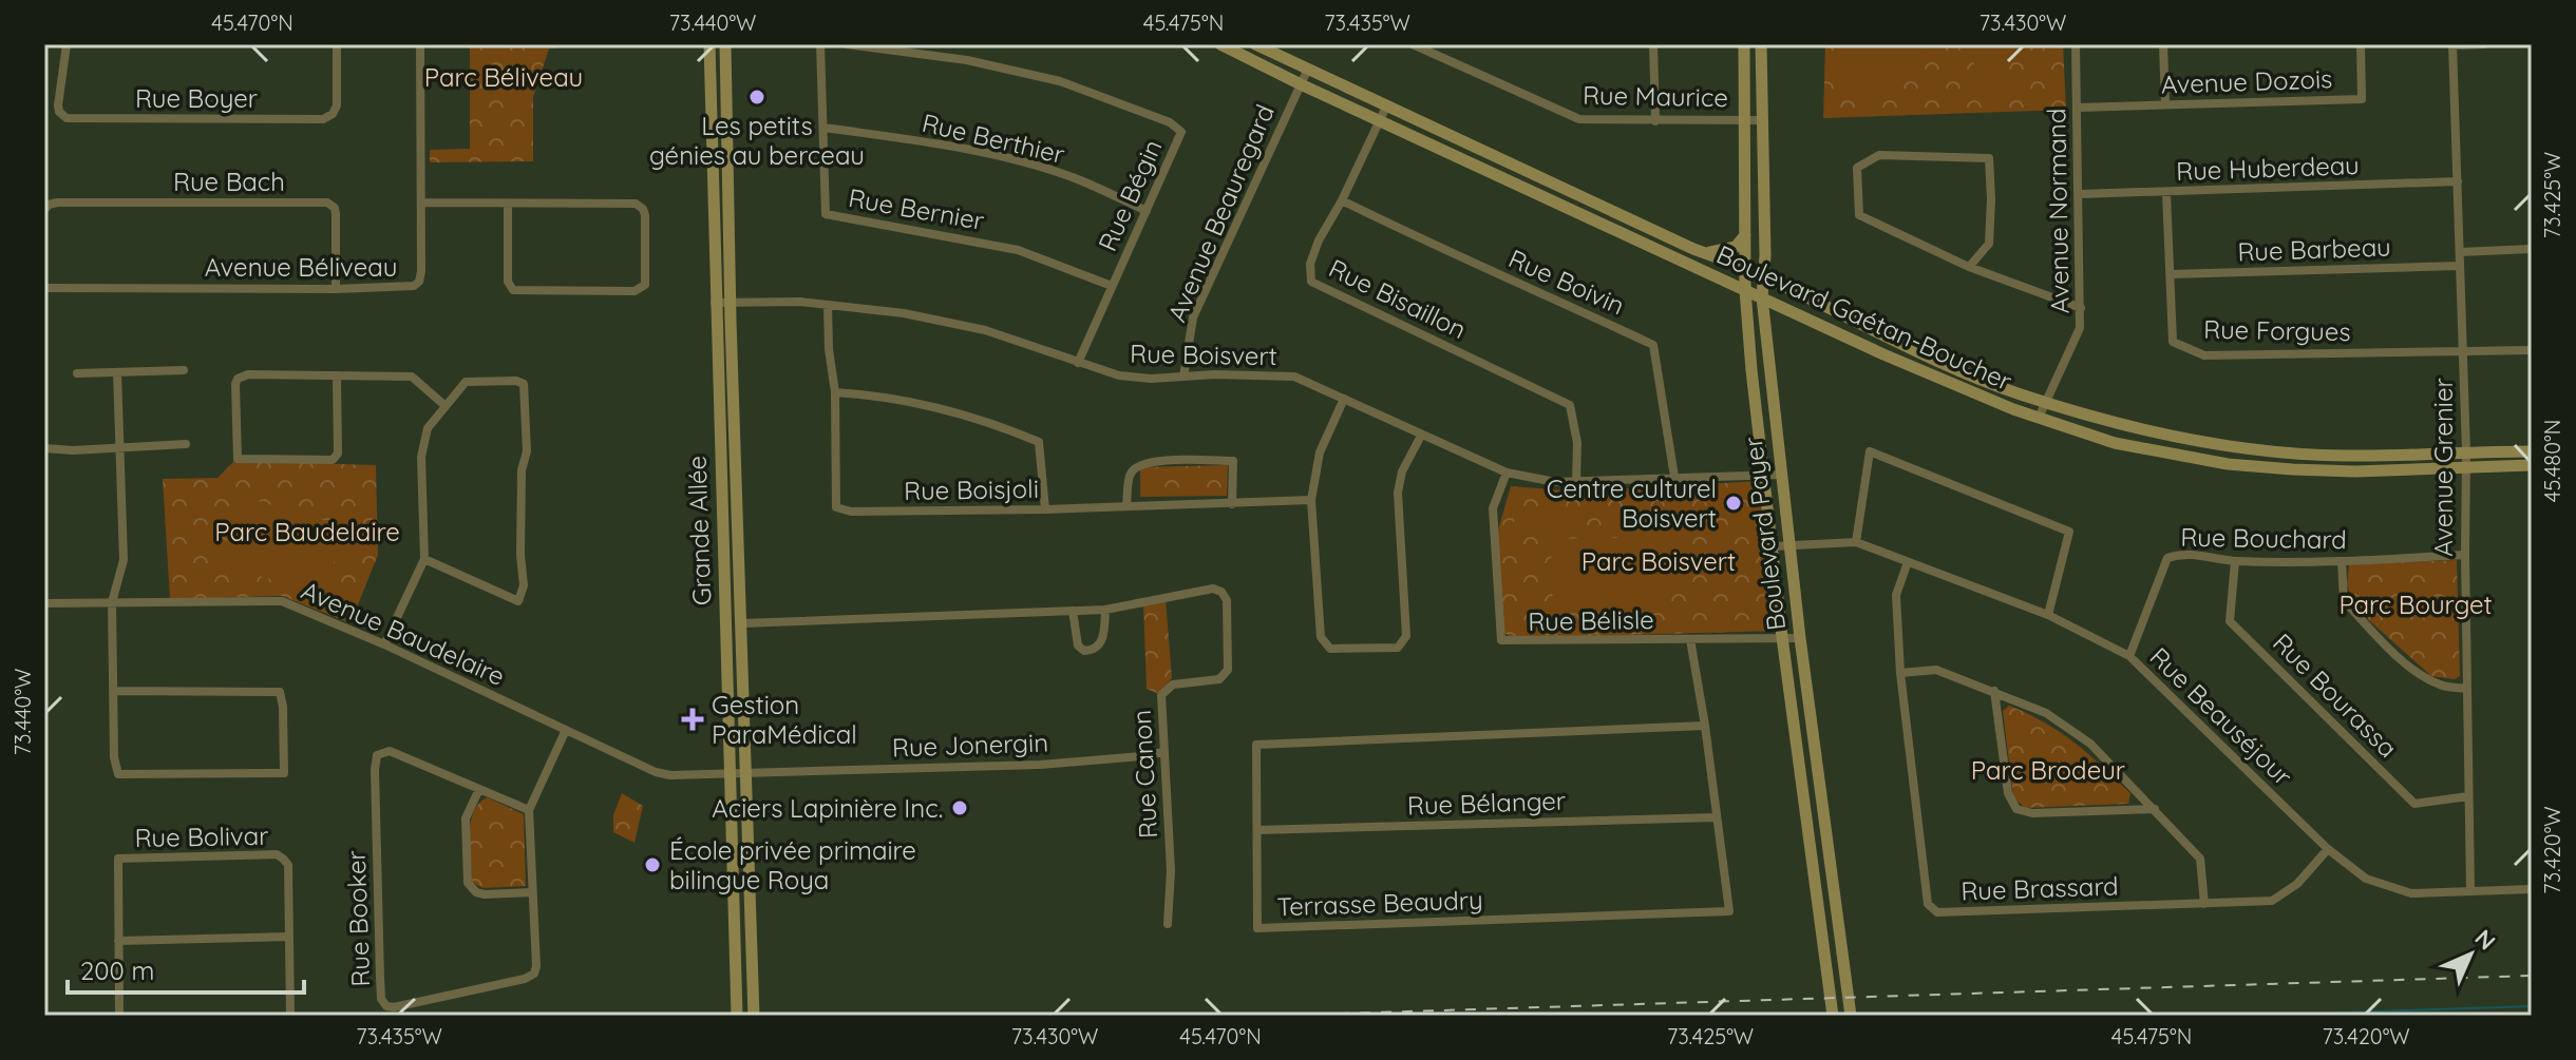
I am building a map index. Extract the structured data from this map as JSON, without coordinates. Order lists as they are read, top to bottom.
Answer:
{
  "streets": {
    "main road": ["Boulevard Gaétan-Boucher", "Grande Allée", "Boulevard Payer"],
    "street": [
      "Avenue Dozois",
      "Rue Maurice",
      "Rue Boyer",
      "Rue Berthier",
      "Rue Huberdeau",
      "Rue Bach",
      "Rue Bégin",
      "Rue Bernier",
      "Avenue Normand",
      "Avenue Beauregard",
      "Rue Barbeau",
      "Avenue Béliveau",
      "Rue Boivin",
      "Rue Bisaillon",
      "Rue Forgues",
      "Rue Boisvert",
      "Avenue Grenier",
      "Rue Boisjoli",
      "Rue Bouchard",
      "Rue Bélisle",
      "Avenue Baudelaire",
      "Rue Bourassa",
      "Rue Beauséjour",
      "Rue Jonergin",
      "Rue Canon",
      "Rue Bélanger",
      "Rue Bolivar",
      "Rue Brassard",
      "Terrasse Beaudry",
      "Rue Booker"
    ]
  },
  "crossings": [
    ["Avenue Dozois", "Avenue Normand"],
    ["Rue Maurice", "Boulevard Payer"],
    ["Rue Berthier", "Rue Bégin"],
    ["Rue Berthier", "Rue Bernier"],
    ["Rue Huberdeau", "Avenue Normand"],
    ["Rue Huberdeau", "Rue Forgues"],
    ["Rue Huberdeau", "Avenue Grenier"],
    ["Rue Bach", "Avenue Béliveau"],
    ["Rue Bégin", "Rue Bernier"],
    ["Rue Bégin", "Rue Boisvert"],
    ["Avenue Normand", "Boulevard Gaétan-Boucher"],
    ["Avenue Beauregard", "Boulevard Gaétan-Boucher"],
    ["Avenue Beauregard", "Rue Boisvert"],
    ["Rue Barbeau", "Rue Forgues"],
    ["Rue Barbeau", "Avenue Grenier"],
    ["Rue Boivin", "Rue Bisaillon"],
    ["Rue Boivin", "Rue Boisvert"],
    ["Rue Bisaillon", "Boulevard Gaétan-Boucher"],
    ["Rue Bisaillon", "Rue Boisvert"],
    ["Boulevard Gaétan-Boucher", "Avenue Grenier"],
    ["Boulevard Gaétan-Boucher", "Boulevard Payer"],
    ["Rue Forgues", "Avenue Grenier"],
    ["Rue Boisvert", "Rue Boisjoli"],
    ["Rue Boisvert", "Grande Allée"],
    ["Rue Boisvert", "Boulevard Payer"],
    ["Rue Boisvert", "Rue Bélisle"],
    ["Avenue Grenier", "Rue Bouchard"],
    ["Avenue Grenier", "Rue Bourassa"],
    ["Avenue Grenier", "Rue Beauséjour"],
    ["Grande Allée", "Avenue Baudelaire"],
    ["Grande Allée", "Rue Jonergin"],
    ["Grande Allée", "Rue Canon"],
    ["Boulevard Payer", "Rue Bélisle"],
    ["Boulevard Payer", "Rue Beauséjour"],
    ["Rue Bouchard", "Rue Bourassa"],
    ["Rue Bouchard", "Rue Beauséjour"],
    ["Avenue Baudelaire", "Rue Jonergin"],
    ["Avenue Baudelaire", "Rue Booker"],
    ["Rue Beauséjour", "Rue Brassard"],
    ["Rue Jonergin", "Rue Canon"],
    ["Rue Bélanger", "Terrasse Beaudry"]
  ],
  "parks": [
    "Parc Béliveau",
    "Parc Baudelaire",
    "Parc Boisvert",
    "Parc Bourget",
    "Parc Brodeur"
  ],
  "places": {
    "other": [
      "Les petits génies au berceau",
      "Centre culturel Boisvert",
      "Aciers Lapinière Inc.",
      "École privée primaire bilingue Roya"
    ],
    "health": ["Gestion ParaMédical"]
  },
  "scale_bar": "200 m",
  "north": "top right",
  "coordinates": [
    "45.470°N",
    "73.440°W",
    "45.475°N",
    "73.435°W",
    "73.430°W",
    "73.425°W",
    "45.480°N",
    "73.420°W"
  ]
}
